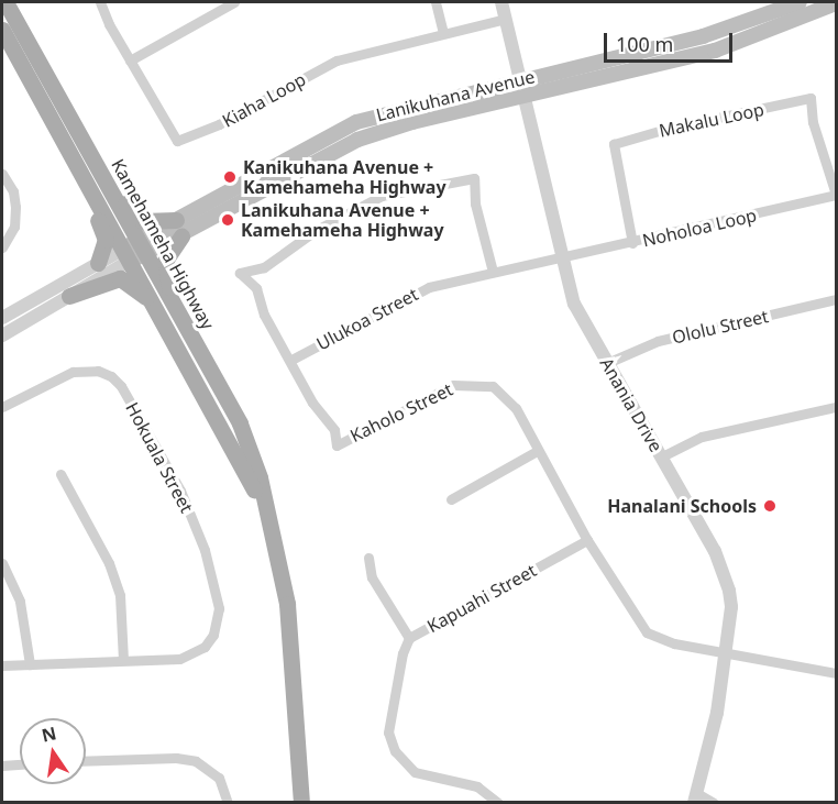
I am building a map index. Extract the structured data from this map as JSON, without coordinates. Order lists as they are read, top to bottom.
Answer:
{
  "streets": {
    "main road": ["Lanikuhana Avenue", "Kamehameha Highway"],
    "street": [
      "Kiaha Loop",
      "Makalu Loop",
      "Noholoa Loop",
      "Ulukoa Street",
      "Ololu Street",
      "Anania Drive",
      "Kaholo Street",
      "Hokuala Street",
      "Kapuahi Street"
    ]
  },
  "crossings": [
    ["Lanikuhana Avenue", "Kamehameha Highway"],
    ["Lanikuhana Avenue", "Anania Drive"],
    ["Kiaha Loop", "Anania Drive"],
    ["Makalu Loop", "Noholoa Loop"],
    ["Noholoa Loop", "Ulukoa Street"],
    ["Noholoa Loop", "Anania Drive"],
    ["Ulukoa Street", "Anania Drive"],
    ["Ulukoa Street", "Kaholo Street"],
    ["Ololu Street", "Anania Drive"],
    ["Anania Drive", "Kaholo Street"],
    ["Kaholo Street", "Kapuahi Street"]
  ],
  "places": ["Kanikuhana Avenue + Kamehameha Highway", "Lanikuhana Avenue + Kamehameha Highway", "Hanalani Schools"],
  "scale_bar": "100 m",
  "north": "top"
}
